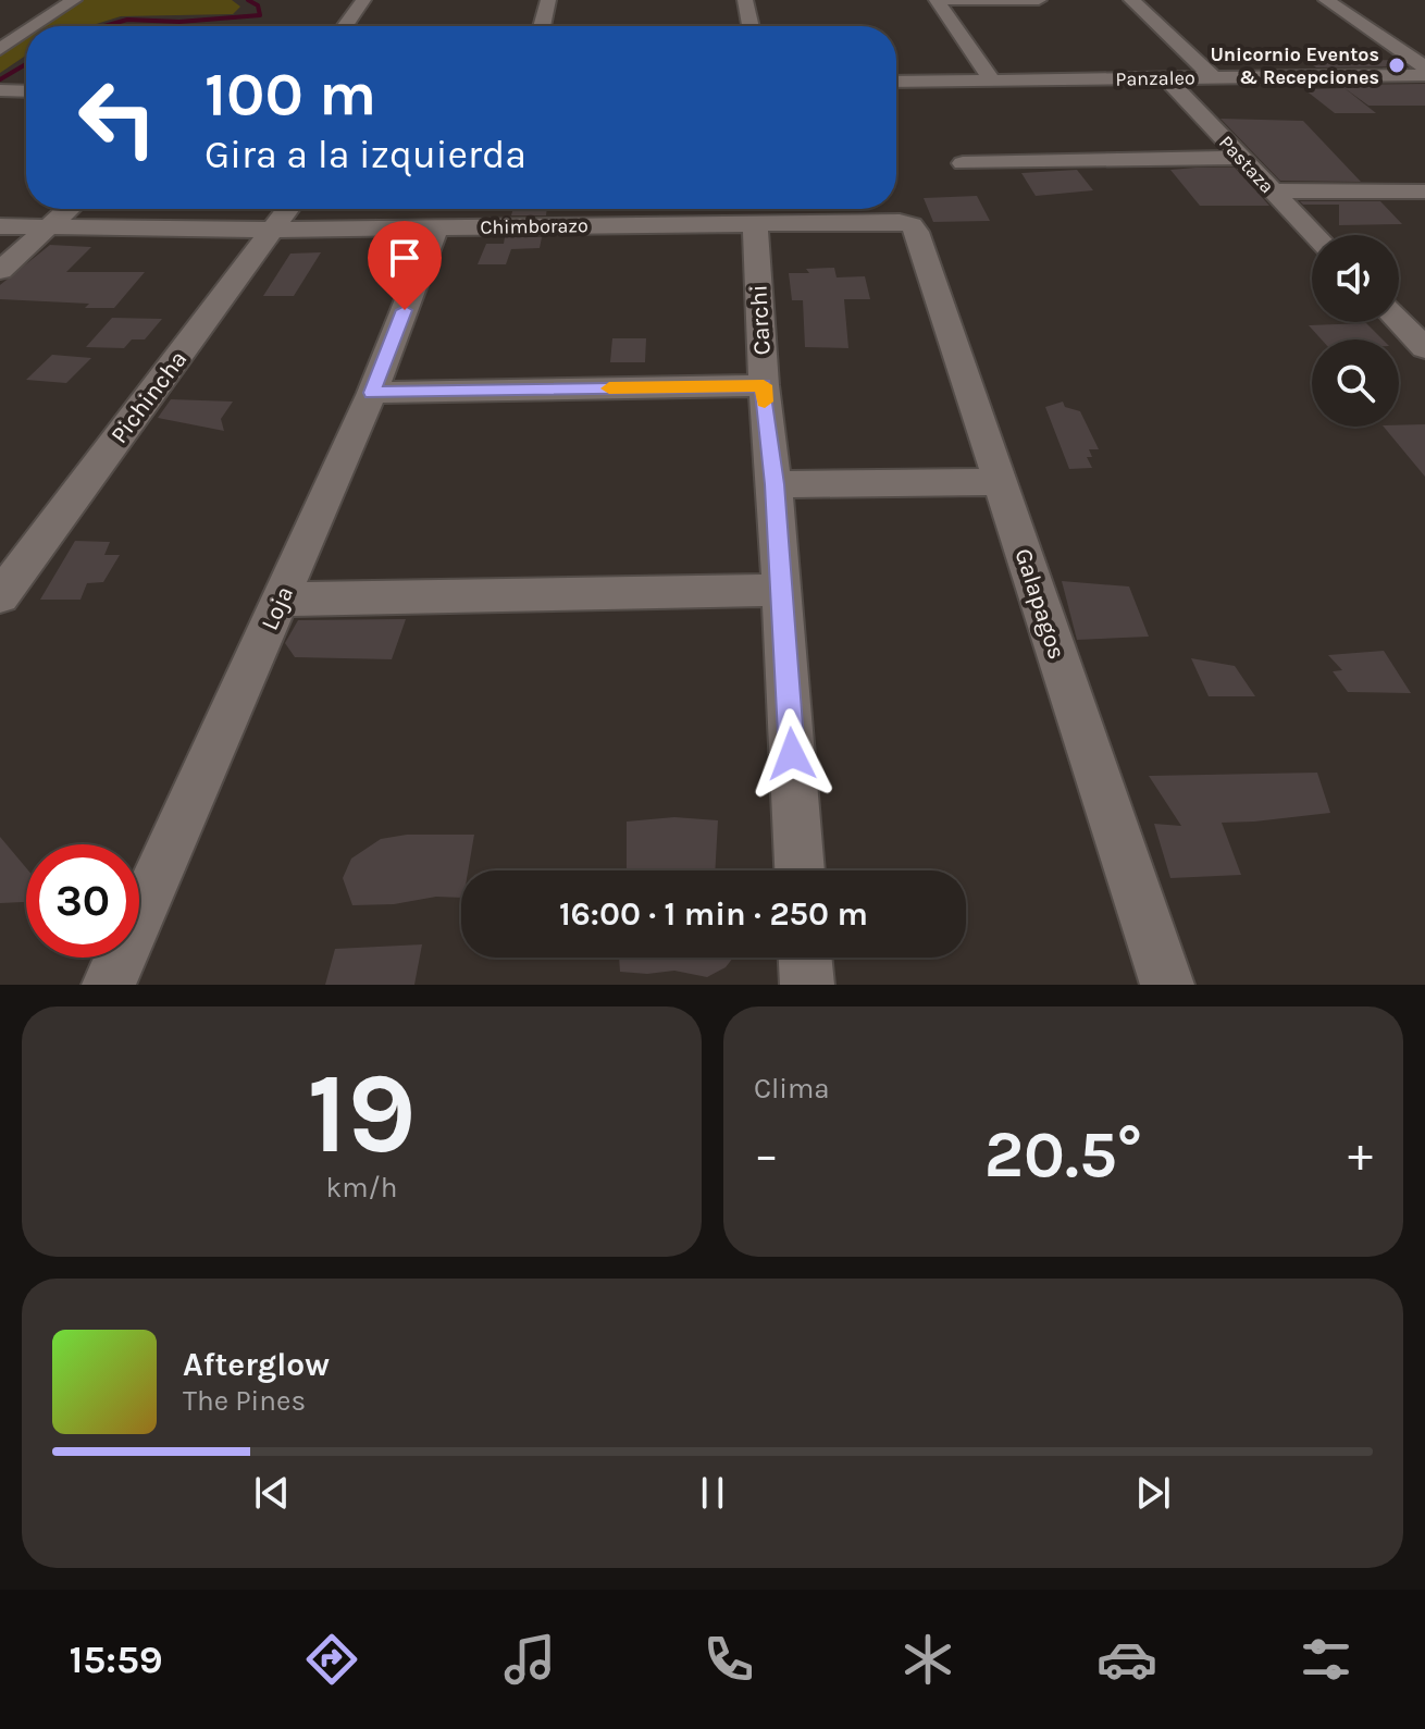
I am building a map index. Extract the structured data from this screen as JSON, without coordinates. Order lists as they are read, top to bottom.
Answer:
{
  "streets": {
    "street": [
      "Panzaleo",
      "Pastaza",
      "Chimborazo",
      "Carchi",
      "Pichincha",
      "Galapagos",
      "Loja"
    ]
  },
  "crossings": [
    ["Panzaleo", "Pastaza"],
    ["Chimborazo", "Carchi"],
    ["Chimborazo", "Pichincha"],
    ["Chimborazo", "Galapagos"],
    ["Chimborazo", "Loja"]
  ],
  "places": ["Unicornio Eventos & Recepciones"],
  "page": {
    "turn": ["100 m", "Gira a la izquierda"],
    "limit": "30",
    "trip": "16:00 · 1 min · 250 m",
    "tile": [
      ["19", "km/h"],
      "Clima"
    ],
    "heat": ["−", "20.5°", "+"],
    "song": ["Afterglow", "The Pines"],
    "tabs": "15:59"
  }
}
